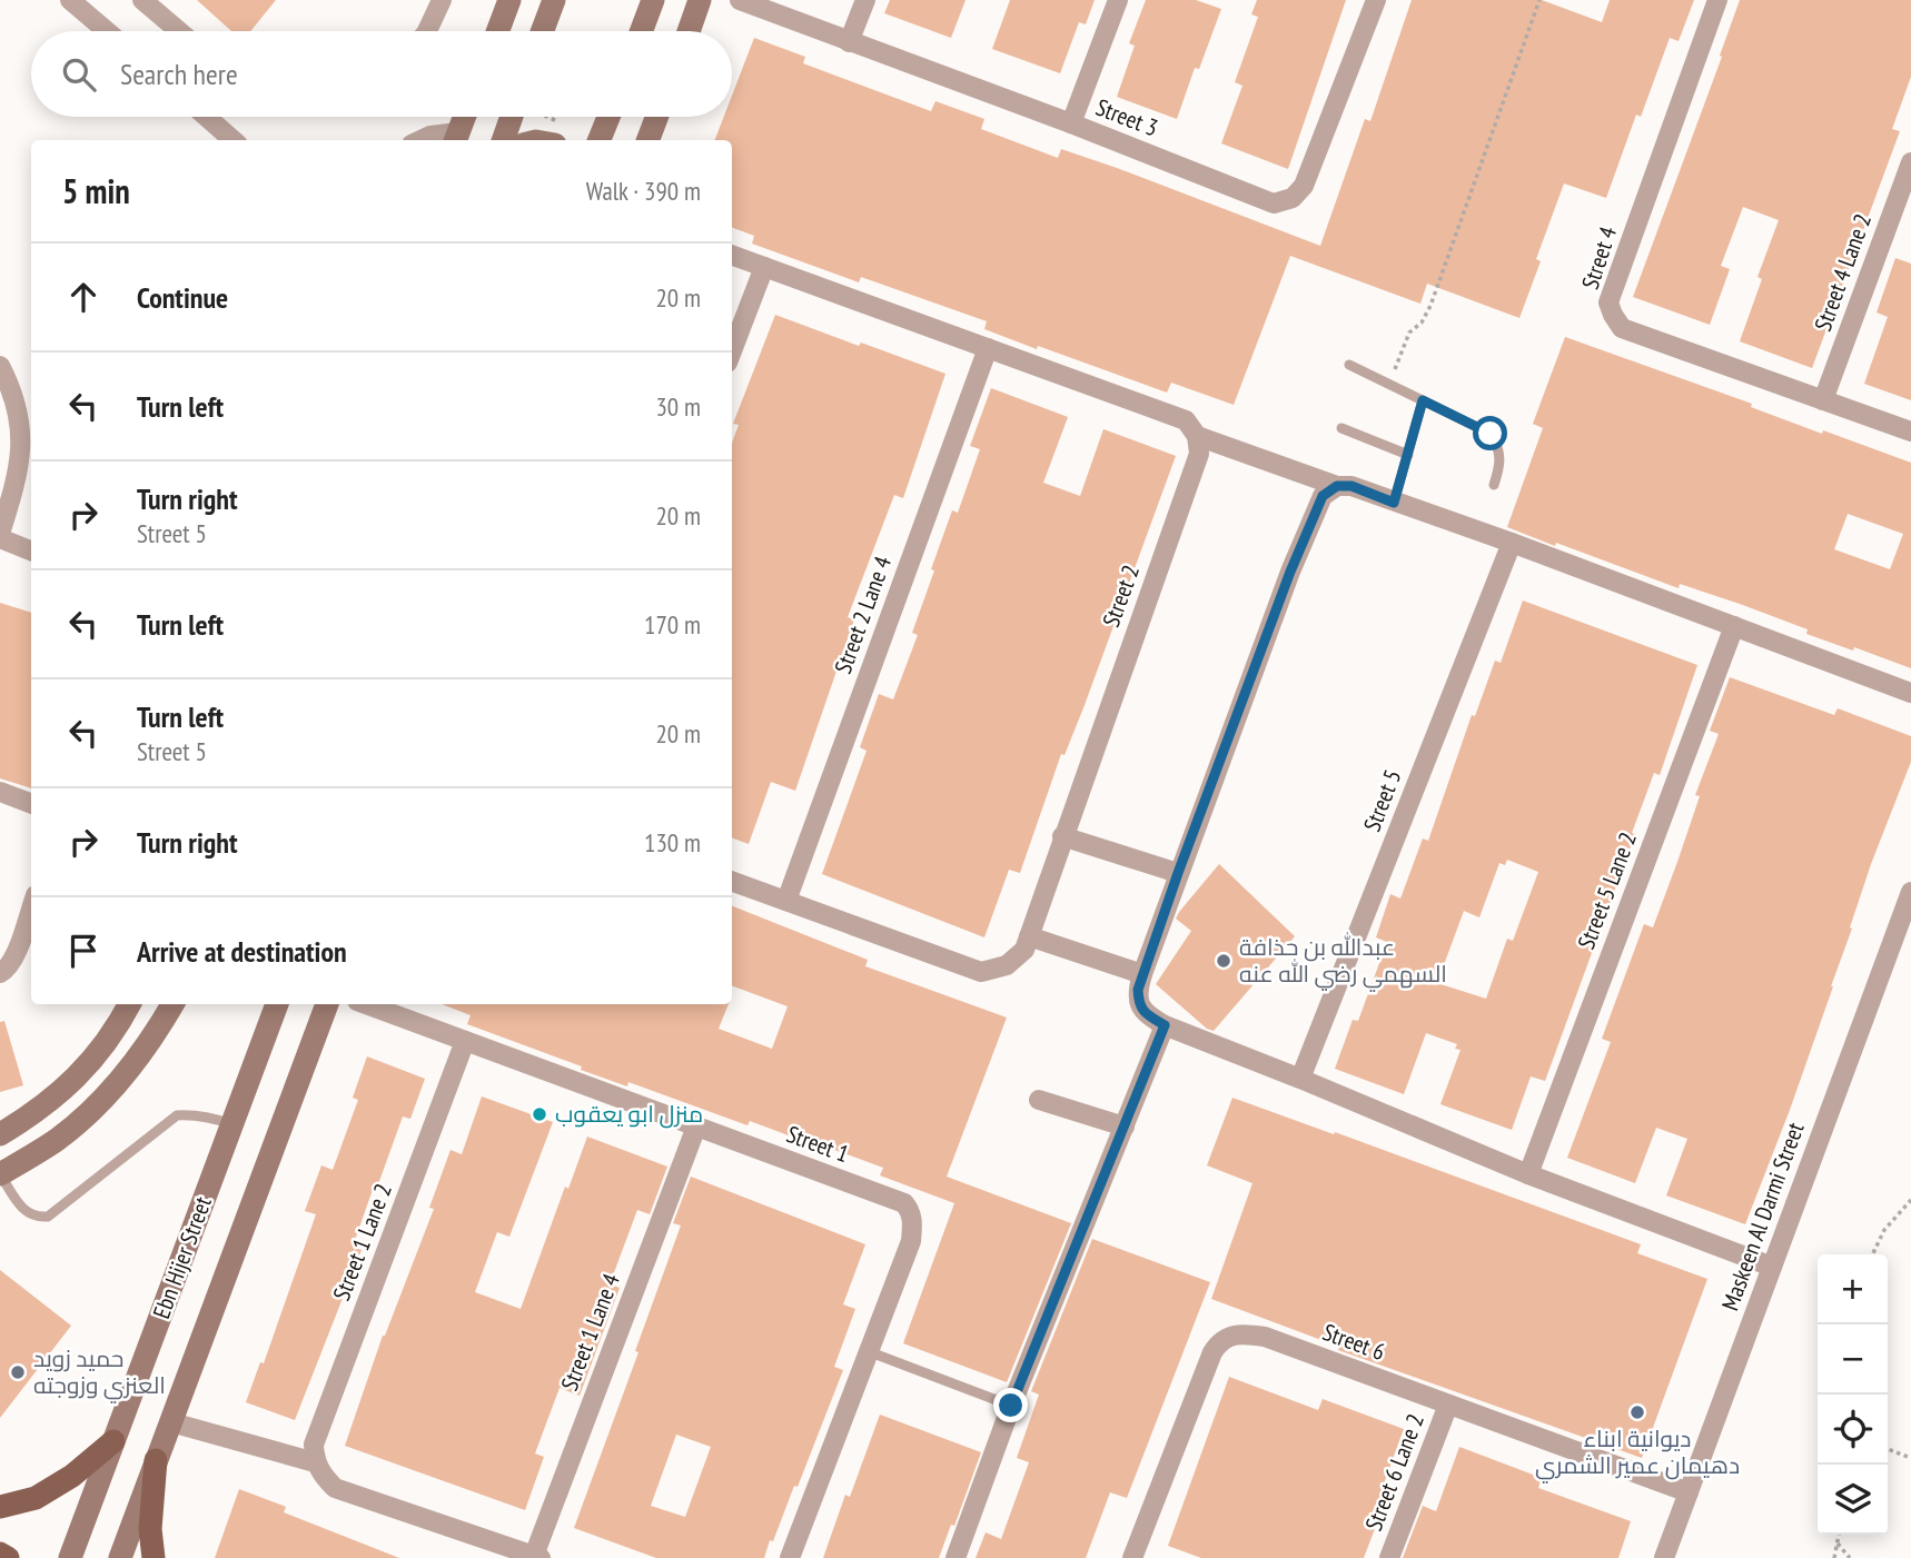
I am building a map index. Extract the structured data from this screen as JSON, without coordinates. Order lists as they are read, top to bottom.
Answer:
{
  "streets": {
    "main road": ["Ebn Hijer Street"],
    "street": [
      "Street 3",
      "Street 4",
      "Street 4 Lane 2",
      "Street 2",
      "Street 2 Lane 4",
      "Street 5",
      "Street 5 Lane 2",
      "Street 1",
      "Maskeen Al Darmi Street",
      "Street 1 Lane 2",
      "Street 1 Lane 4",
      "Street 6",
      "Street 6 Lane 2"
    ]
  },
  "crossings": [
    ["Street 4", "Street 4 Lane 2"],
    ["Street 2", "Street 2 Lane 4"],
    ["Street 1", "Street 1 Lane 2"],
    ["Street 1", "Street 1 Lane 4"],
    ["Maskeen Al Darmi Street", "Street 6"],
    ["Street 6", "Street 6 Lane 2"]
  ],
  "places": [
    "عبدالله بن حذافة السهمي رضي الله عنه",
    "منزل ابو يعقوب",
    "حميد زويد العنزي وزوجته",
    "ديوانية ابناء دهيمان عمير الشمري"
  ],
  "page": {
    "search": "Search here",
    "heading": ["5 min", "Walk · 390 m"],
    "list": [
      ["Continue", "20 m"],
      ["Turn left", "30 m"],
      ["Turn right", "Street 5", "20 m"],
      ["Turn left", "170 m"],
      ["Turn left", "Street 5", "20 m"],
      ["Turn right", "130 m"],
      "Arrive at destination"
    ],
    "map_buttons": ["+", "−"]
  }
}
